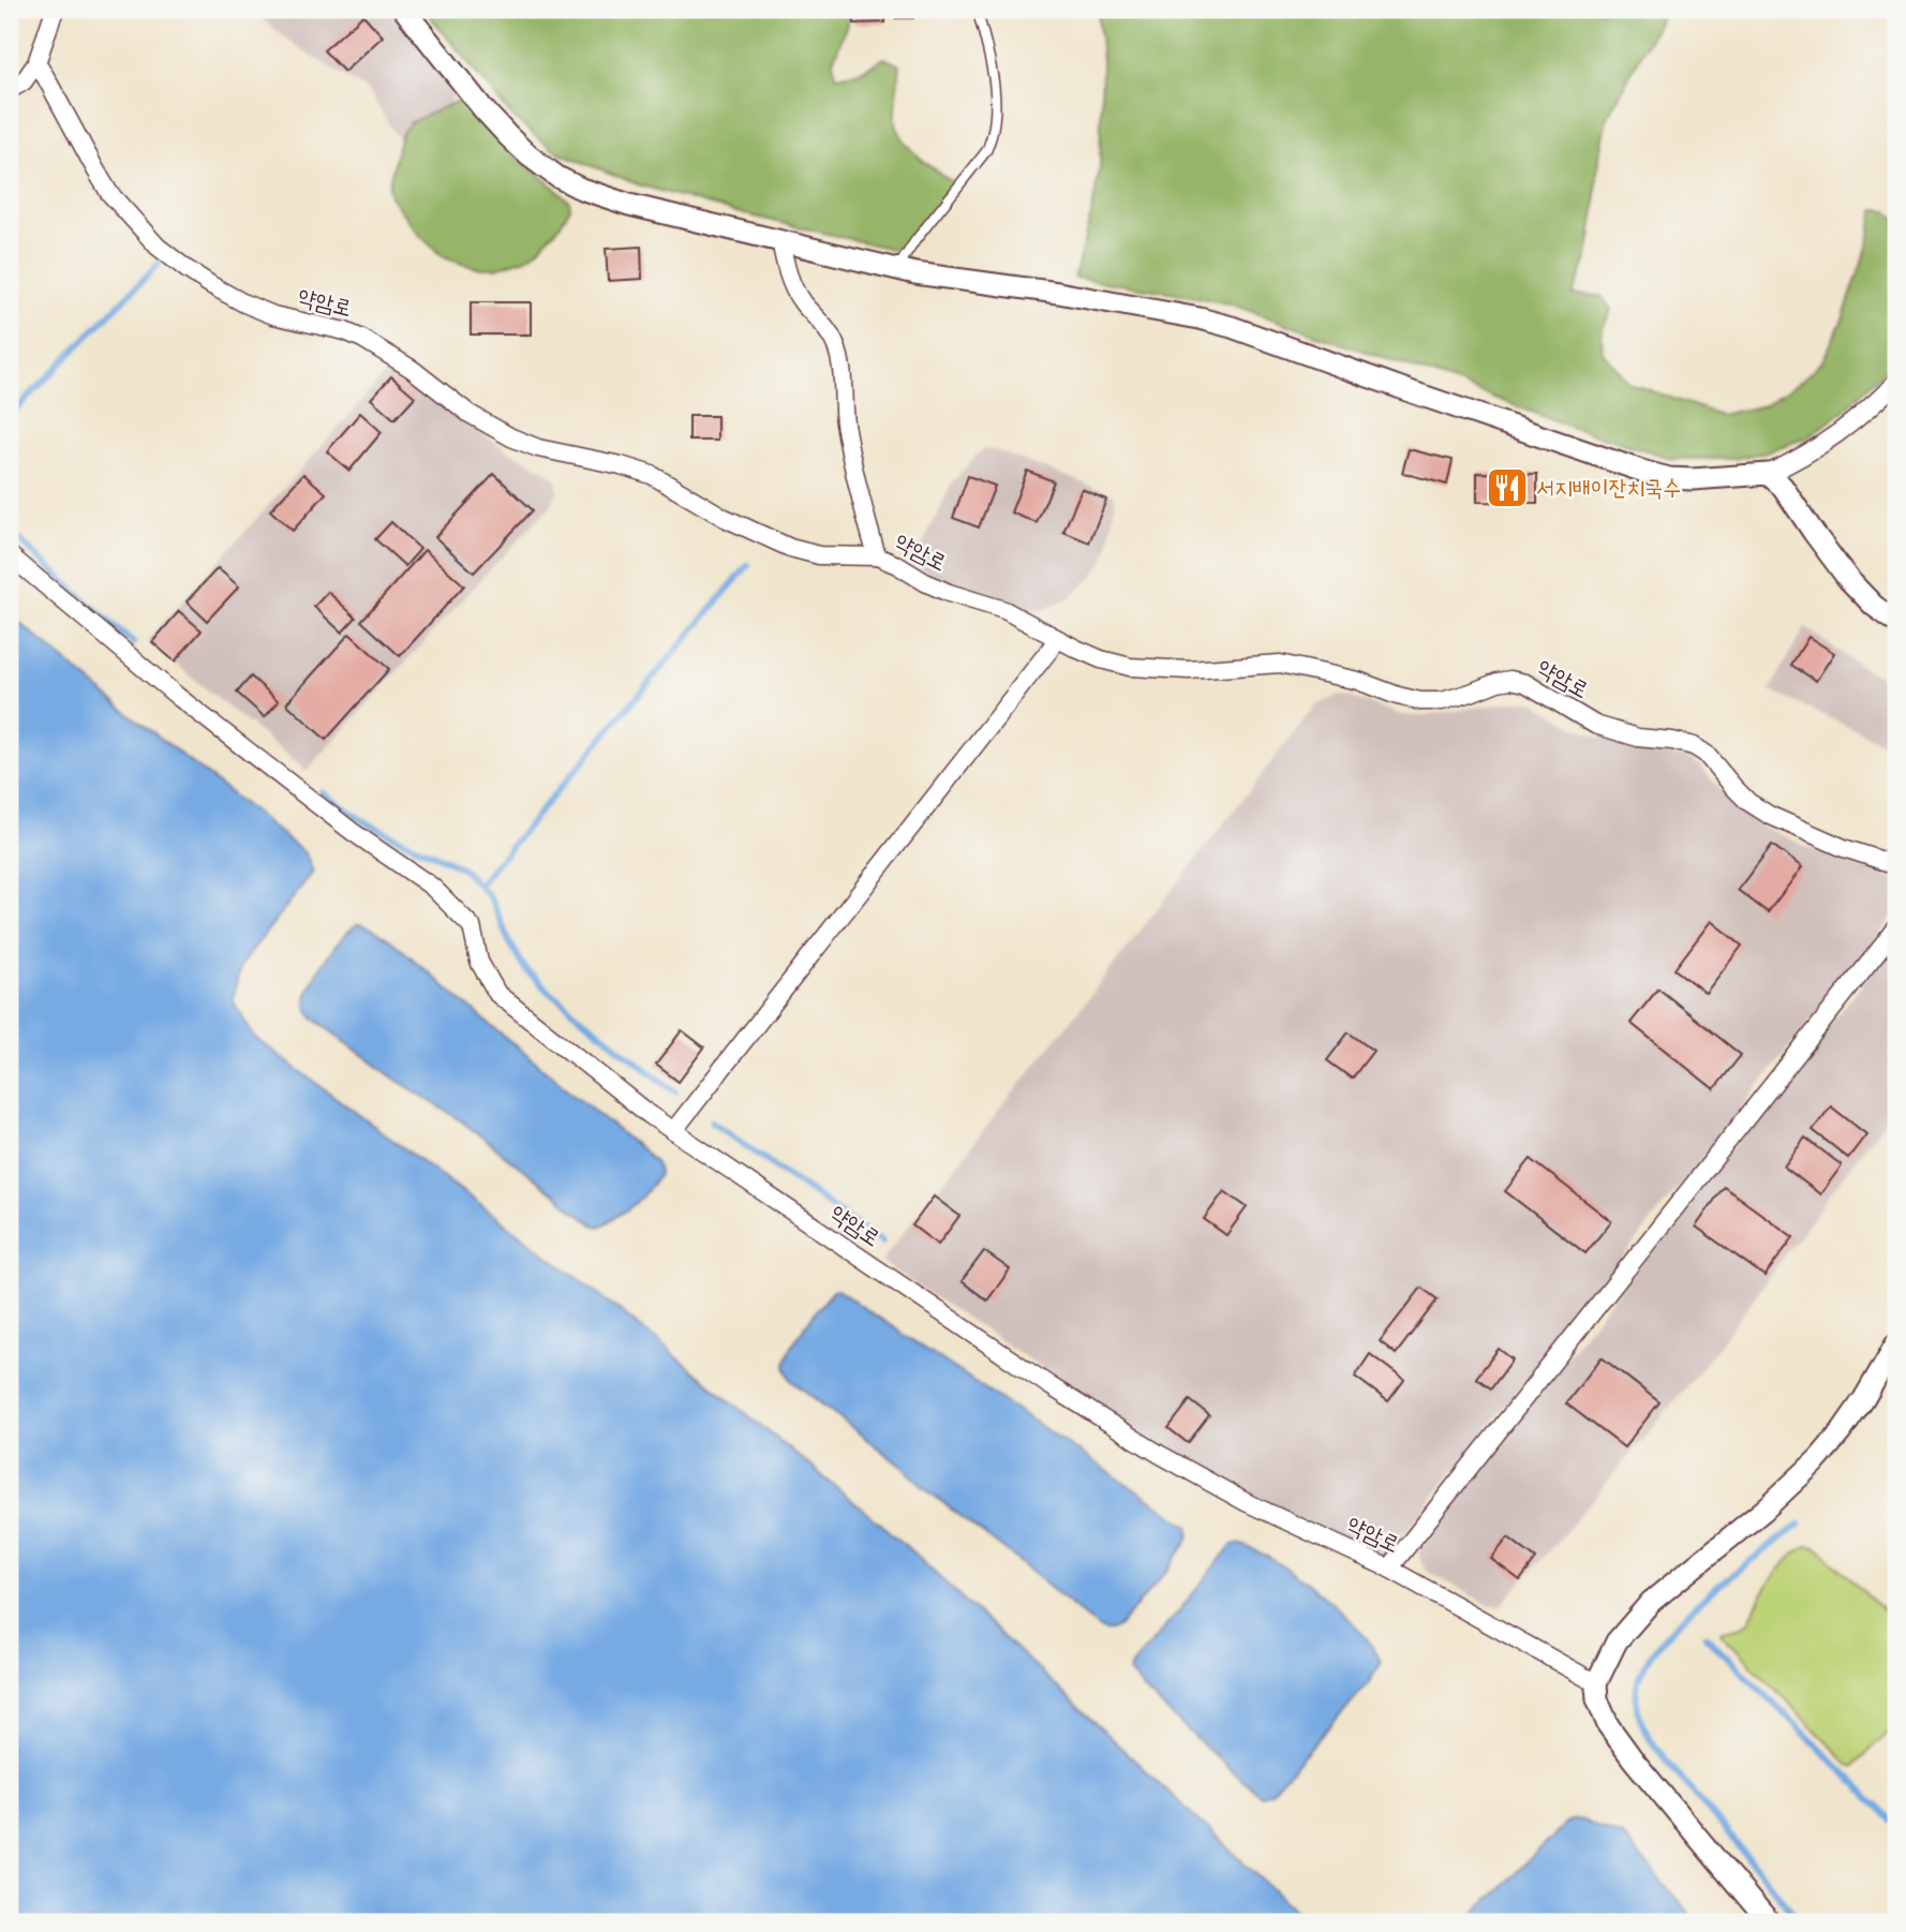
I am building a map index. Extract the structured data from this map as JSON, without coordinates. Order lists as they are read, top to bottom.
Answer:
{
  "streets": {
    "street": ["약암로"]
  },
  "places": {
    "restaurant": ["서지배이잔치국수"]
  }
}
